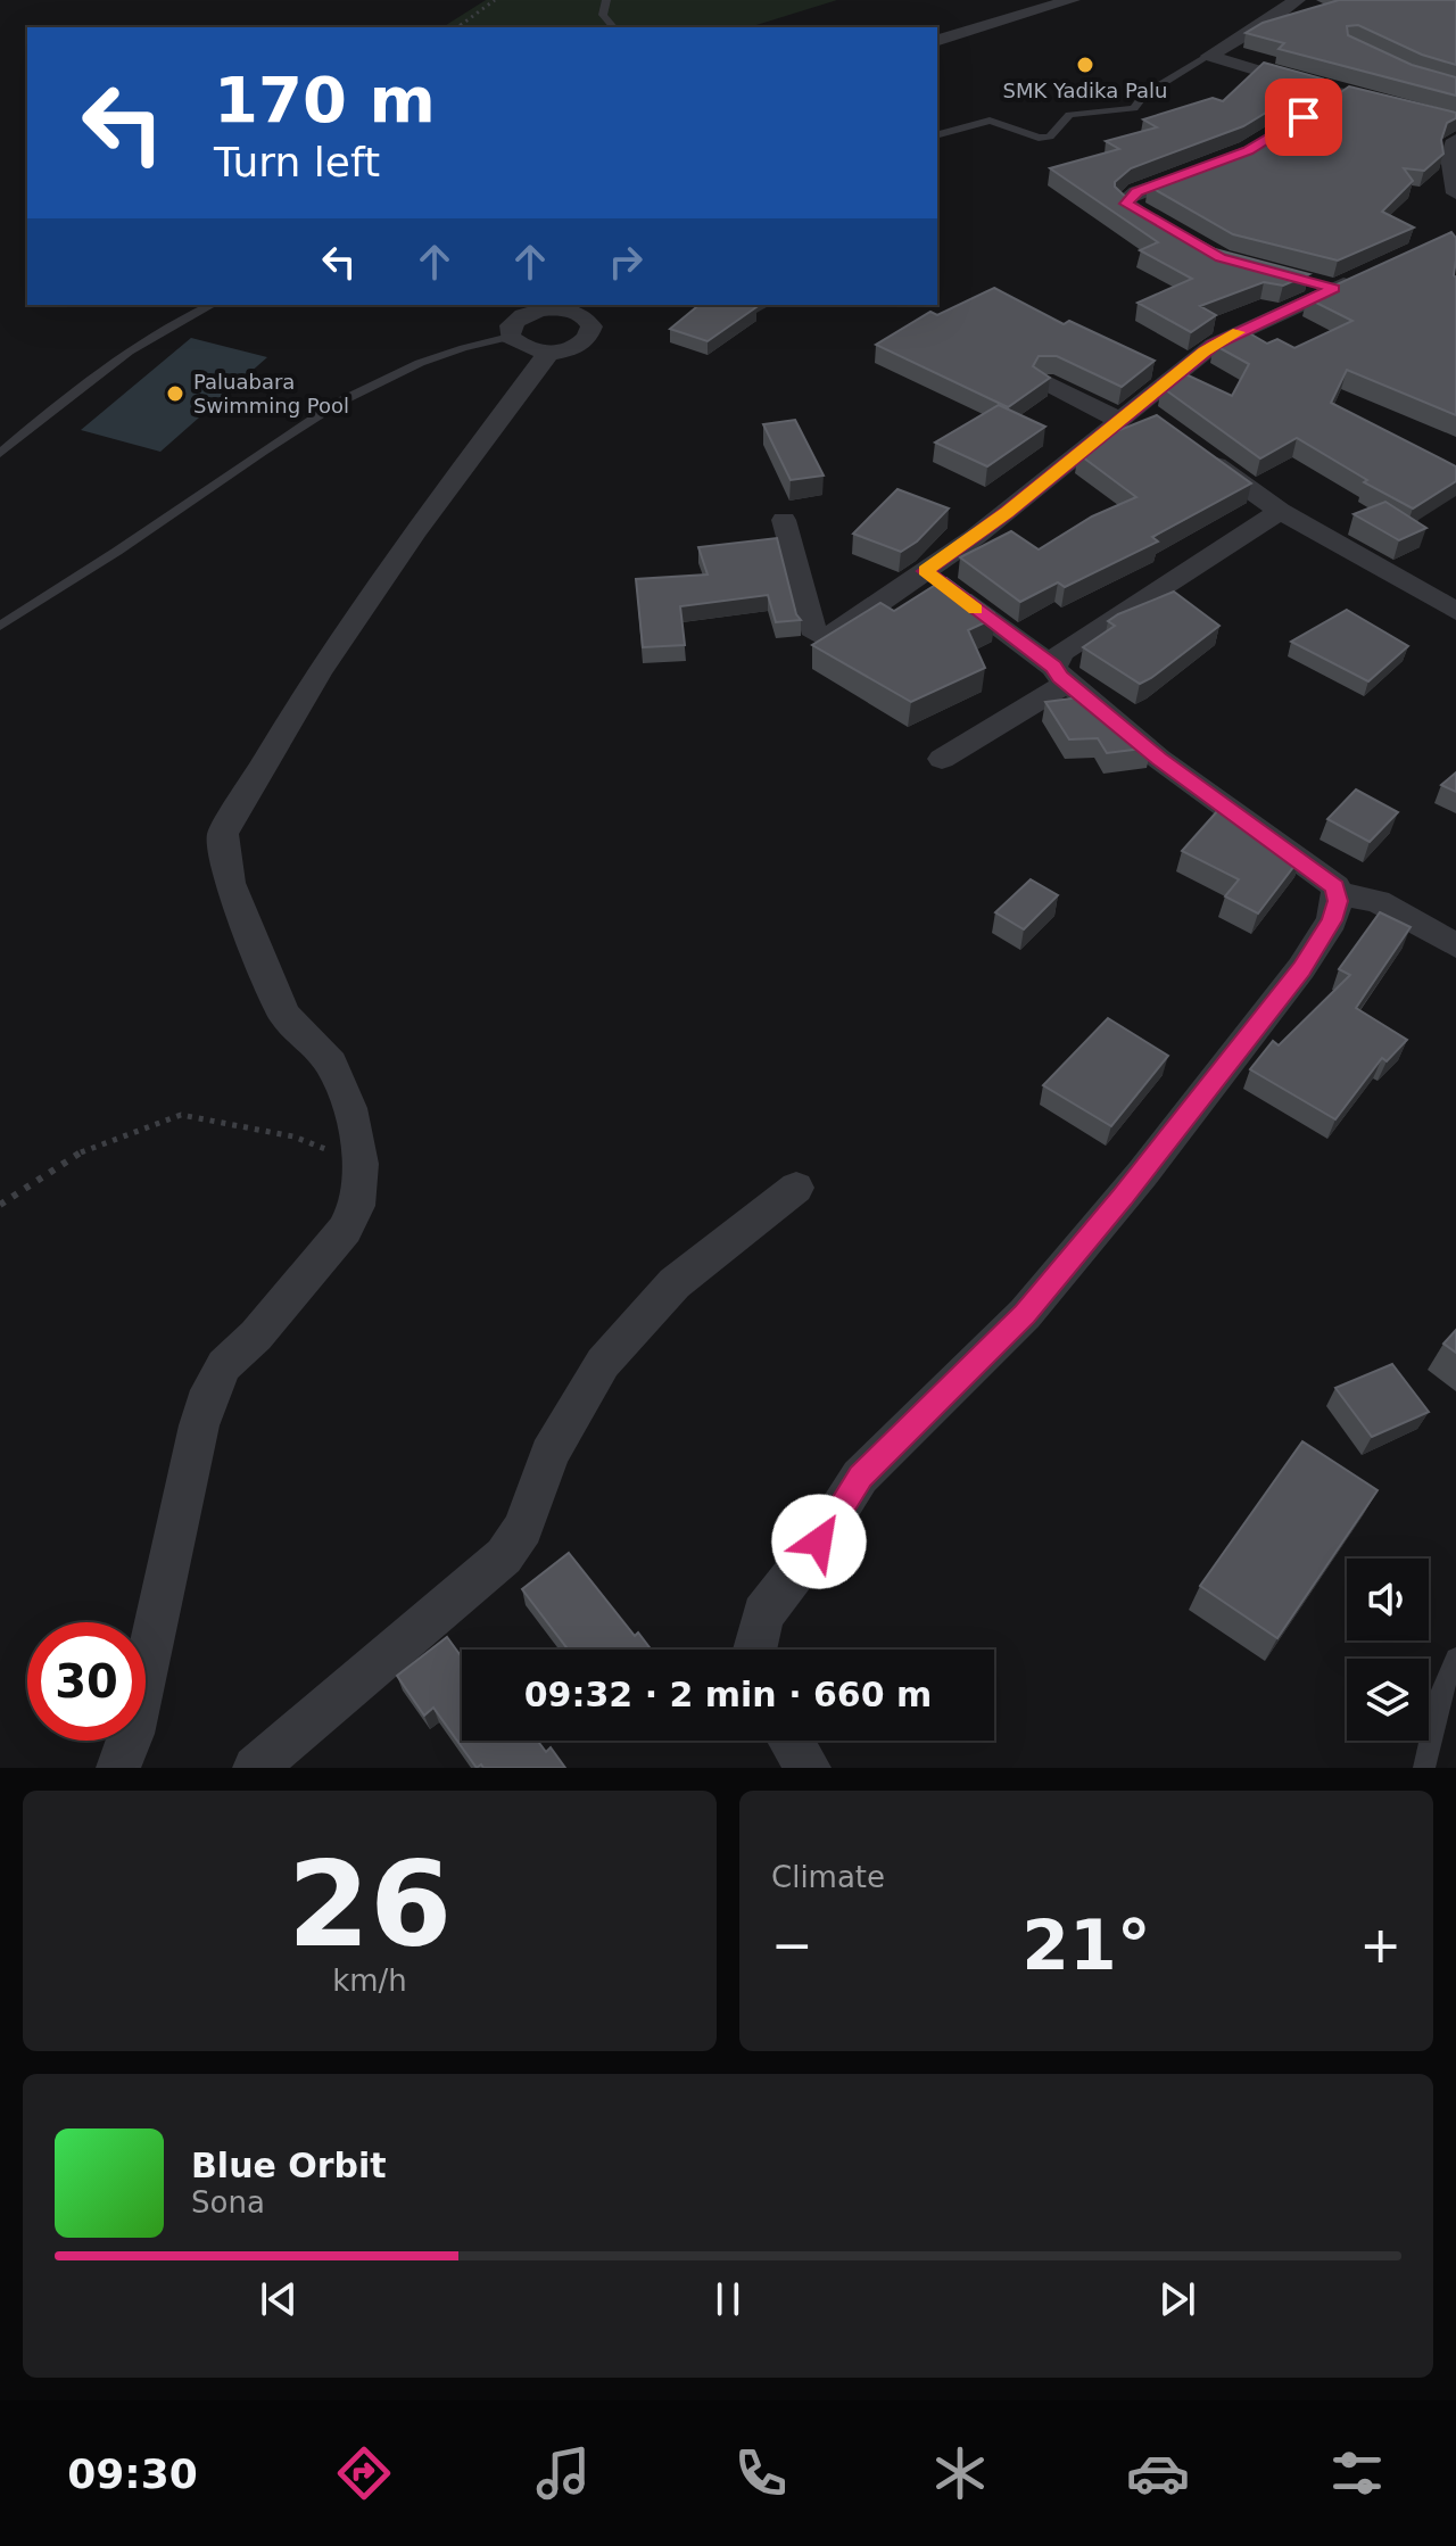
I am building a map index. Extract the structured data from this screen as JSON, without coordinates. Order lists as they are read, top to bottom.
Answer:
{
  "places": ["SMK Yadika Palu", "Paluabara Swimming Pool"],
  "page": {
    "turn": ["170 m", "Turn left"],
    "limit": "30",
    "trip": "09:32 · 2 min · 660 m",
    "tile": [
      ["26", "km/h"],
      "Climate"
    ],
    "heat": ["−", "21°", "+"],
    "song": ["Blue Orbit", "Sona"],
    "tabs": "09:30"
  }
}
